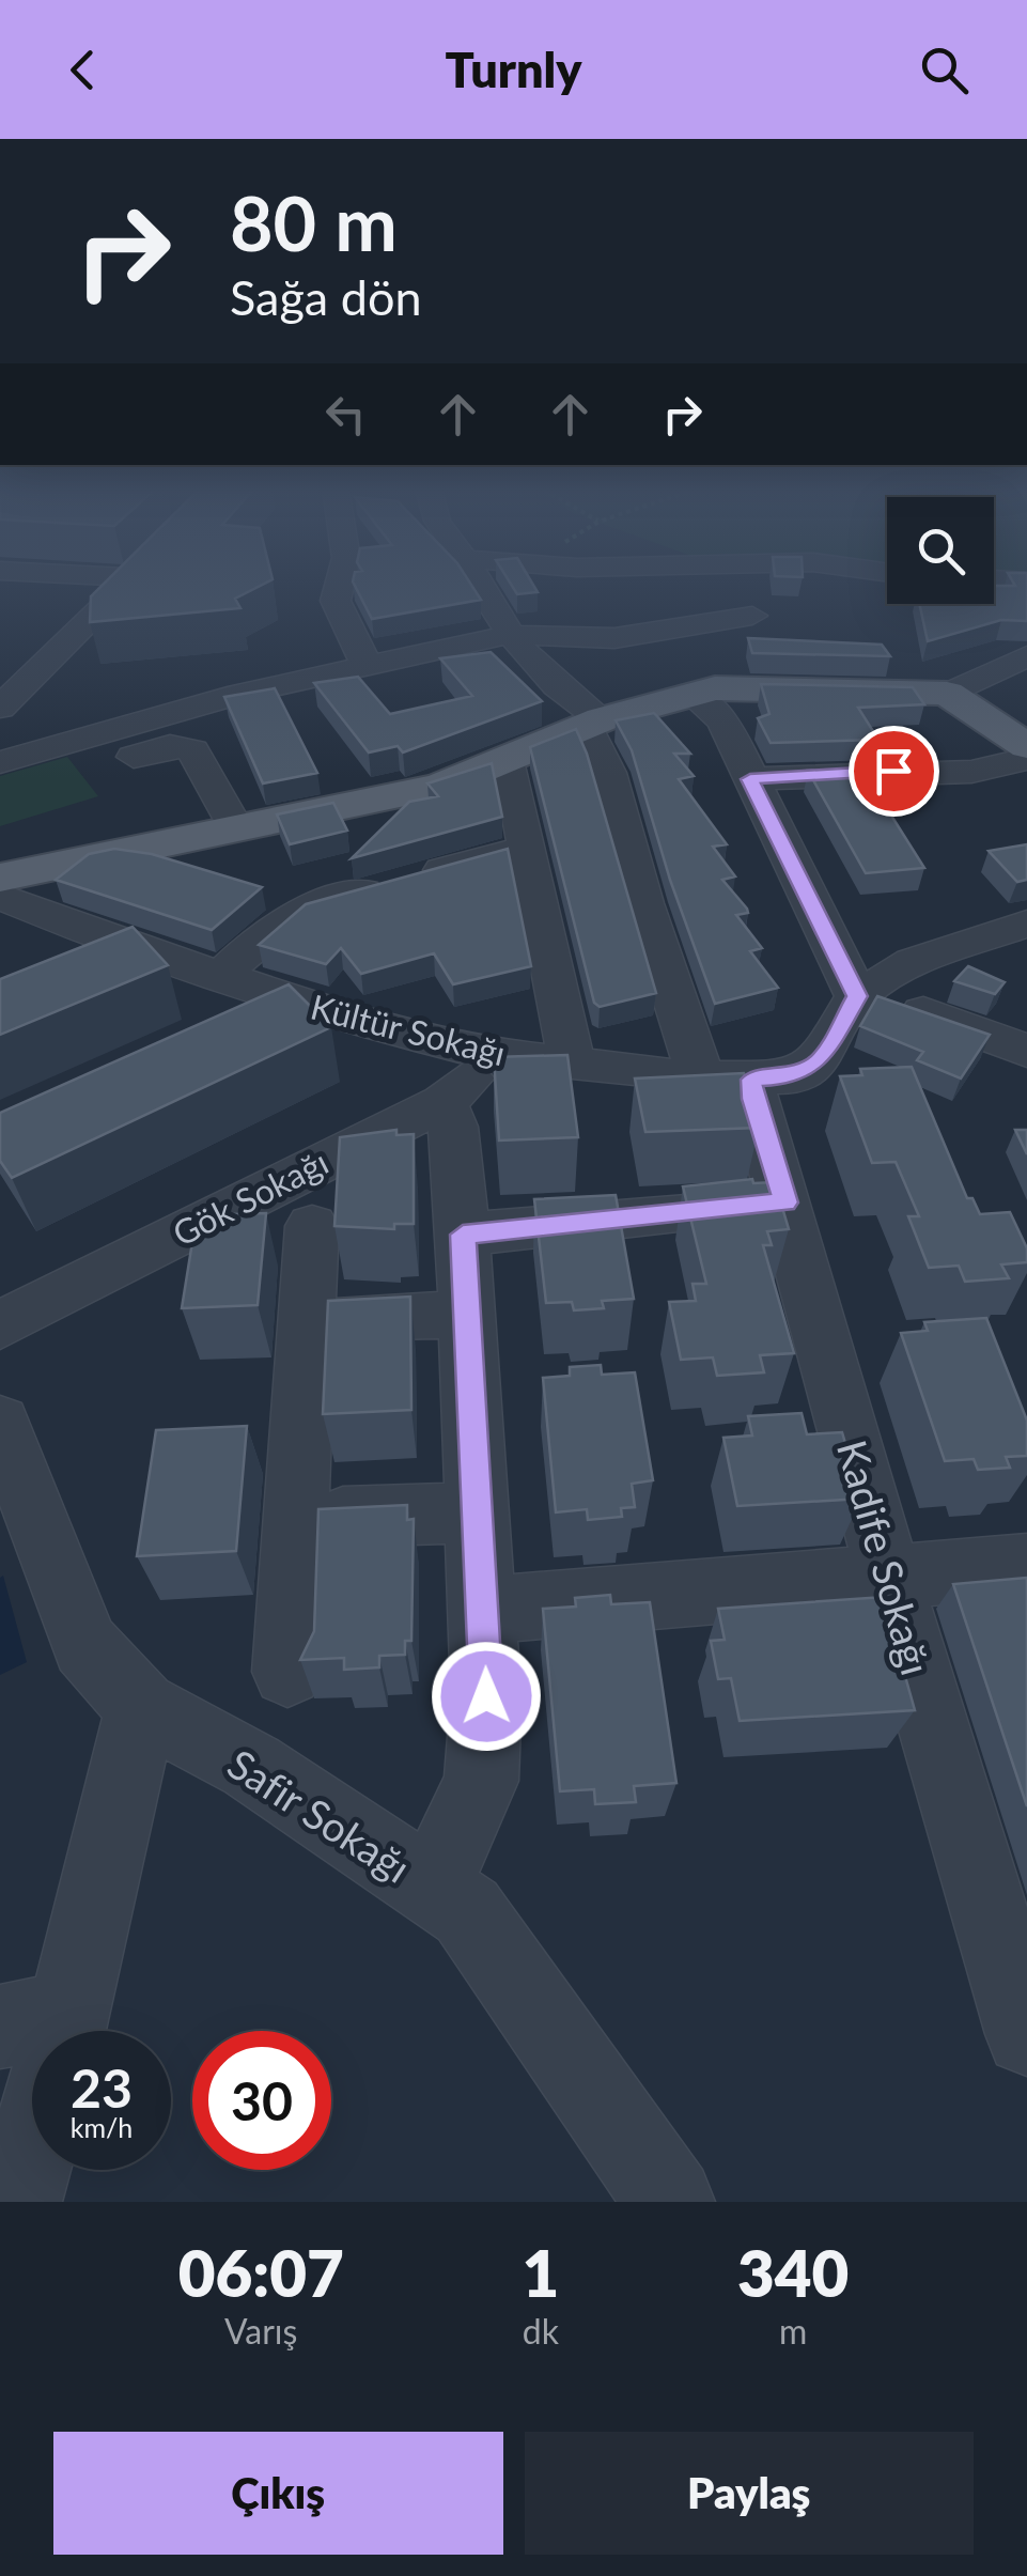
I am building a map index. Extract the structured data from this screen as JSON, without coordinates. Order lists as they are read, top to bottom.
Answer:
{
  "streets": {
    "street": [
      "Kültür Sokağı",
      "Gök Sokağı",
      "Kadife Sokağı",
      "Safir Sokağı"
    ]
  },
  "crossings": [
    ["Kültür Sokağı", "Gök Sokağı"],
    ["Kültür Sokağı", "Kadife Sokağı"]
  ],
  "page": {
    "header": "Turnly",
    "turn": ["80 m", "Sağa dön"],
    "speed": "23 km/h",
    "limit": "30",
    "eta": [
      "06:07",
      "Varış",
      "1",
      "dk",
      "340",
      "m"
    ],
    "buttons": ["Çıkış", "Paylaş"]
  }
}
